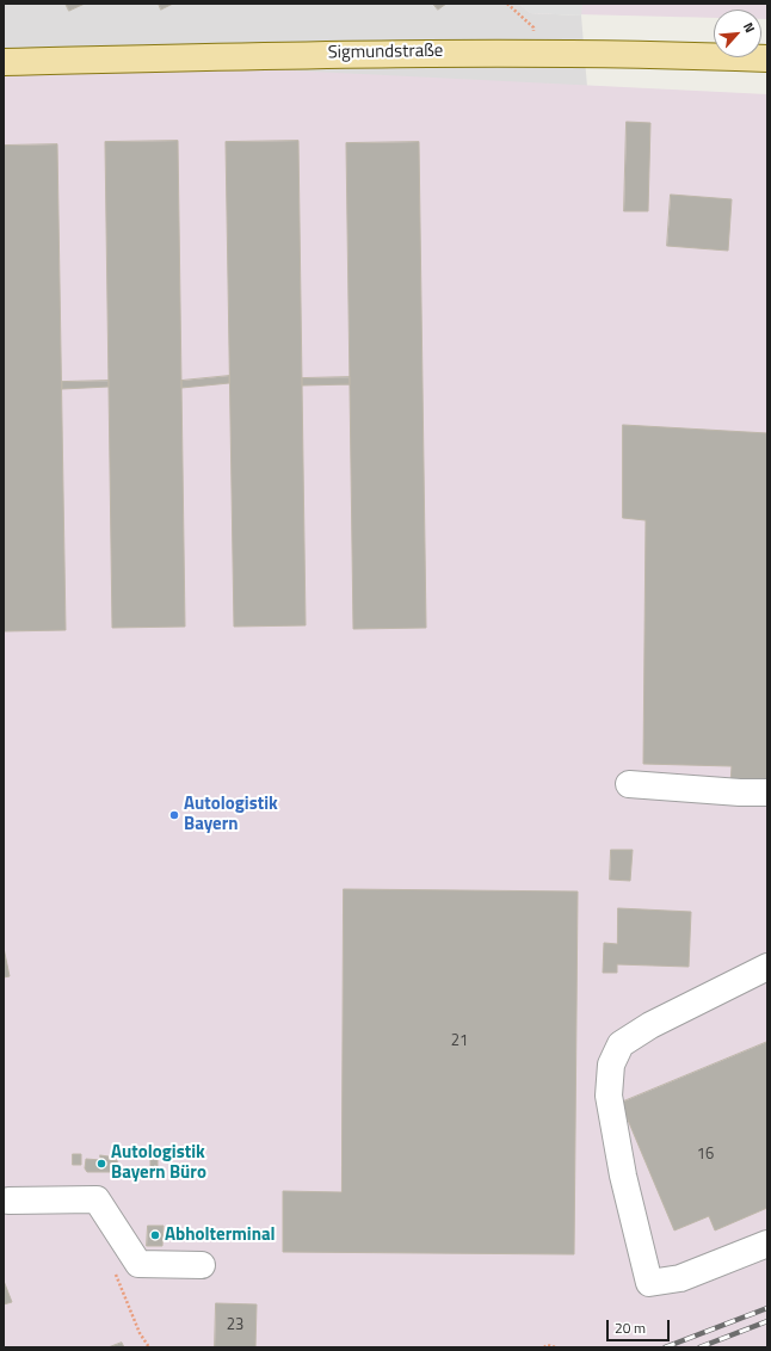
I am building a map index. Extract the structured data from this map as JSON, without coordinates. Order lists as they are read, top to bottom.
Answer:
{
  "streets": {
    "main road": ["Sigmundstraße"]
  },
  "places": ["Autologistik Bayern", "Autologistik Bayern Büro", "Abholterminal"],
  "house_numbers": ["21", "16", "23"],
  "scale_bar": "20 m",
  "north": "top right"
}
